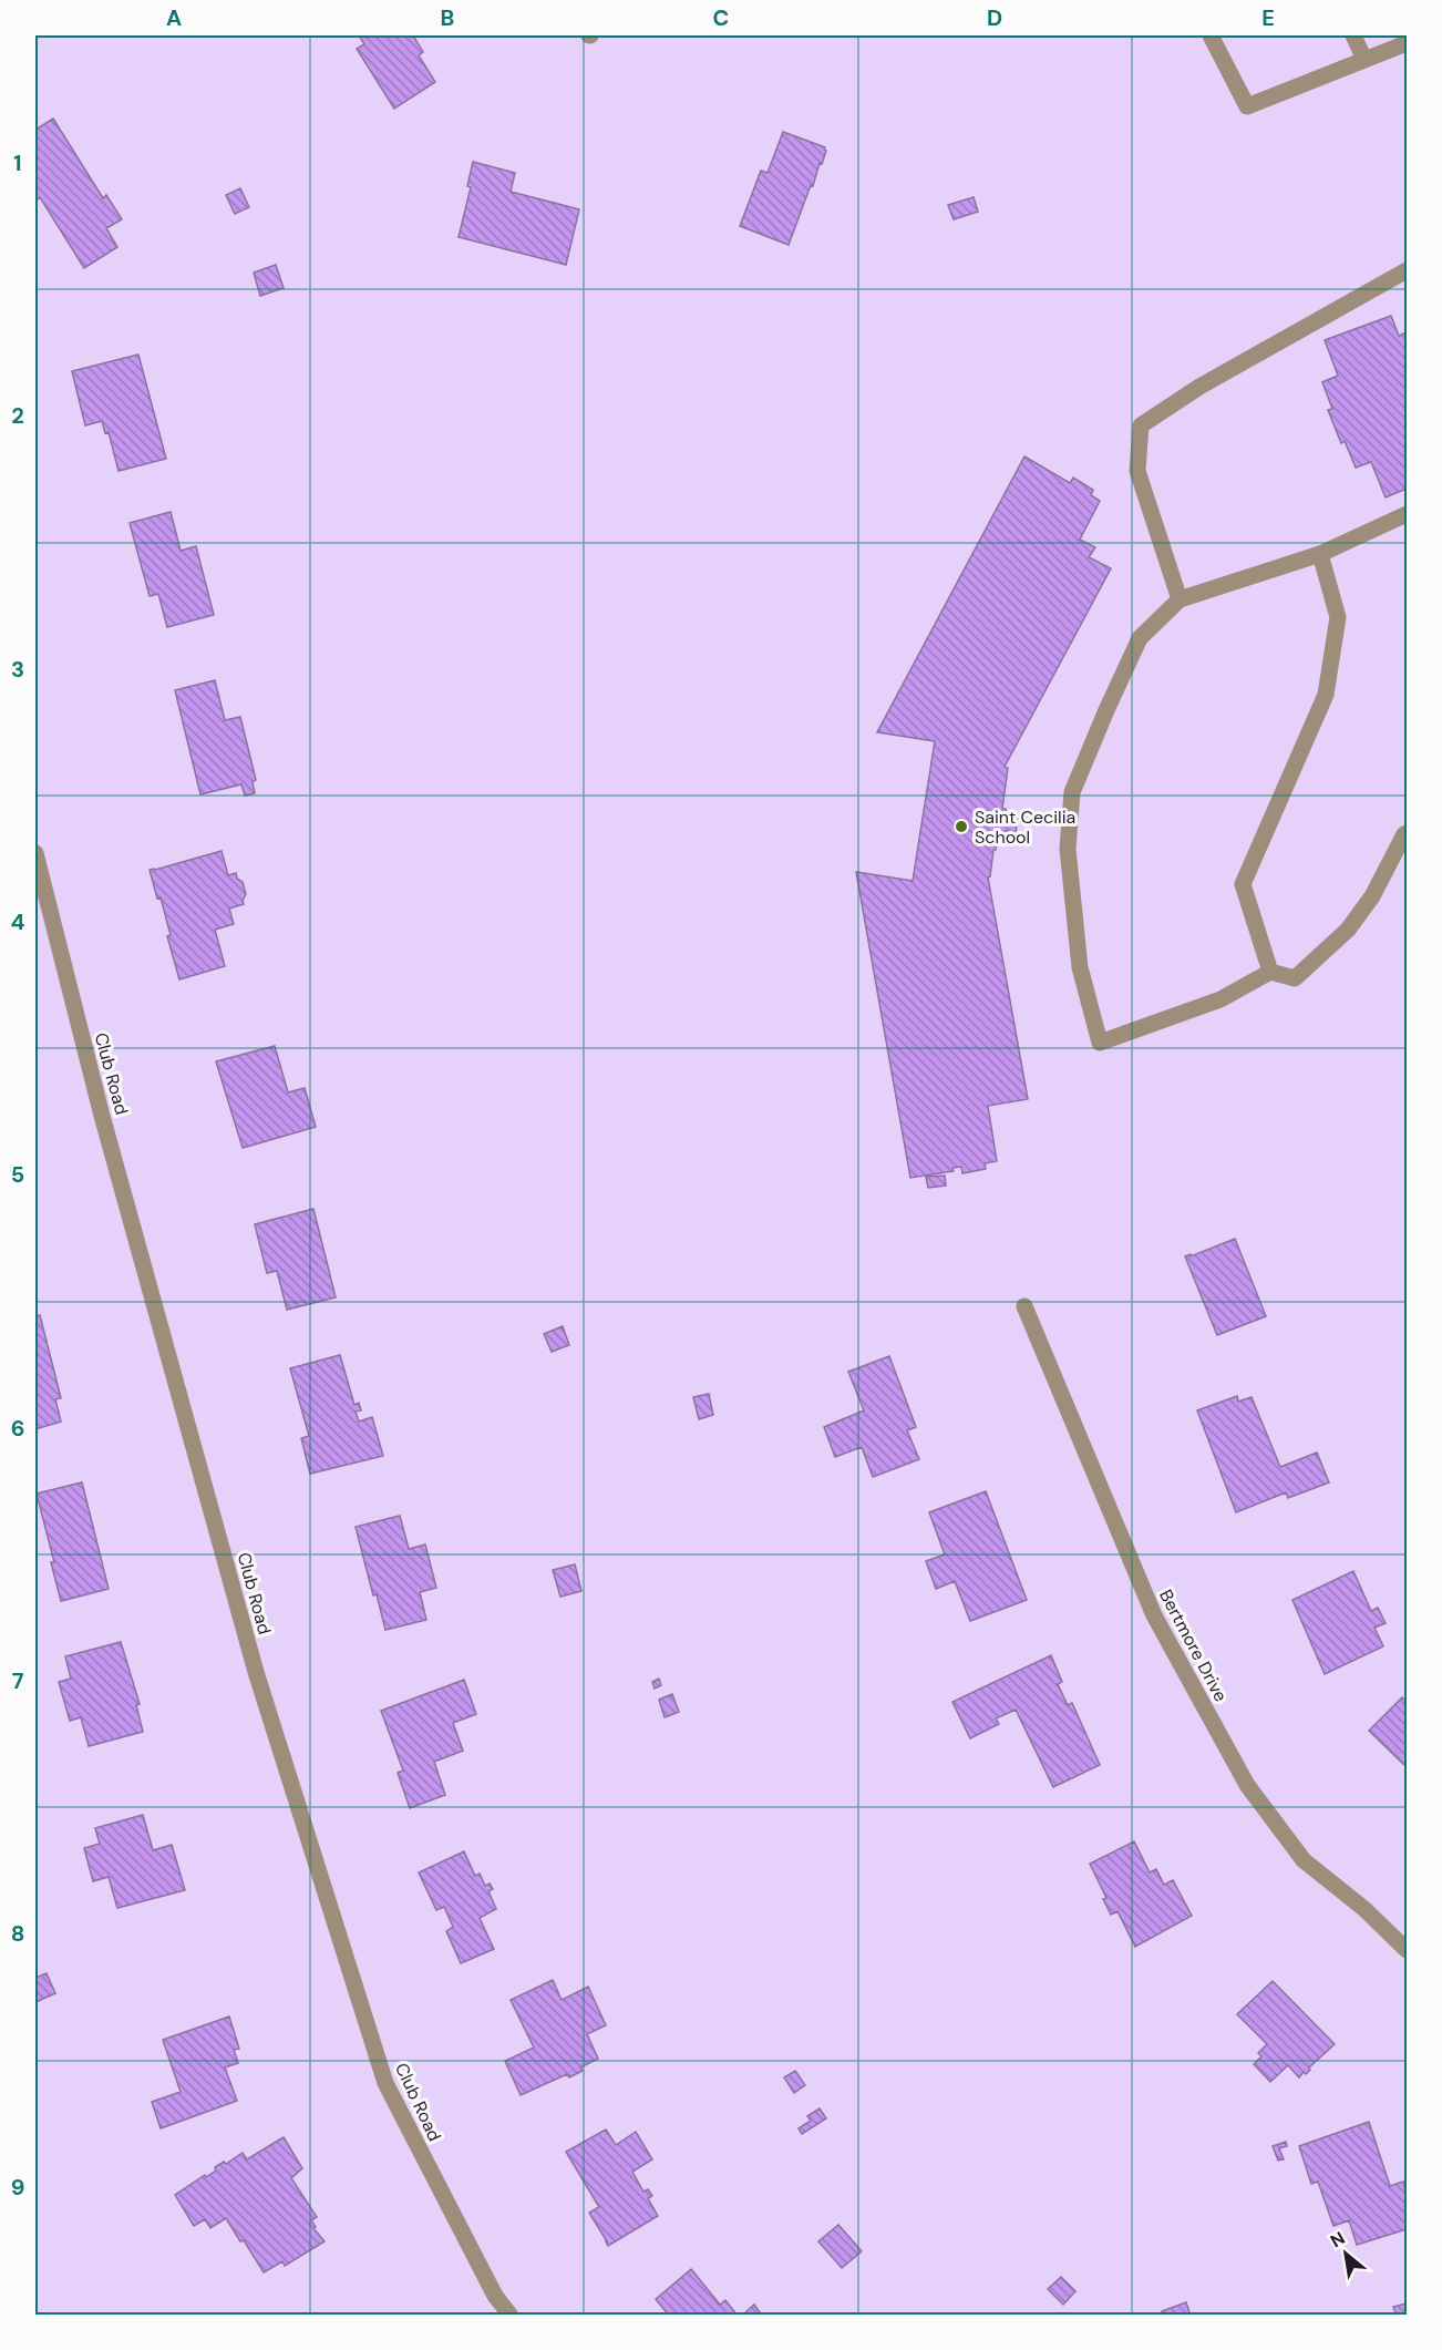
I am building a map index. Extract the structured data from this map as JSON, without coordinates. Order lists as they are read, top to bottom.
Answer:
{
  "streets": {
    "street": ["Club Road", "Bertmore Drive"]
  },
  "places": ["Saint Cecilia School"],
  "north": "top left",
  "grid": {
    "columns": [
      "A",
      "B",
      "C",
      "D",
      "E"
    ],
    "rows": [
      "1",
      "2",
      "3",
      "4",
      "5",
      "6",
      "7",
      "8",
      "9"
    ]
  }
}
